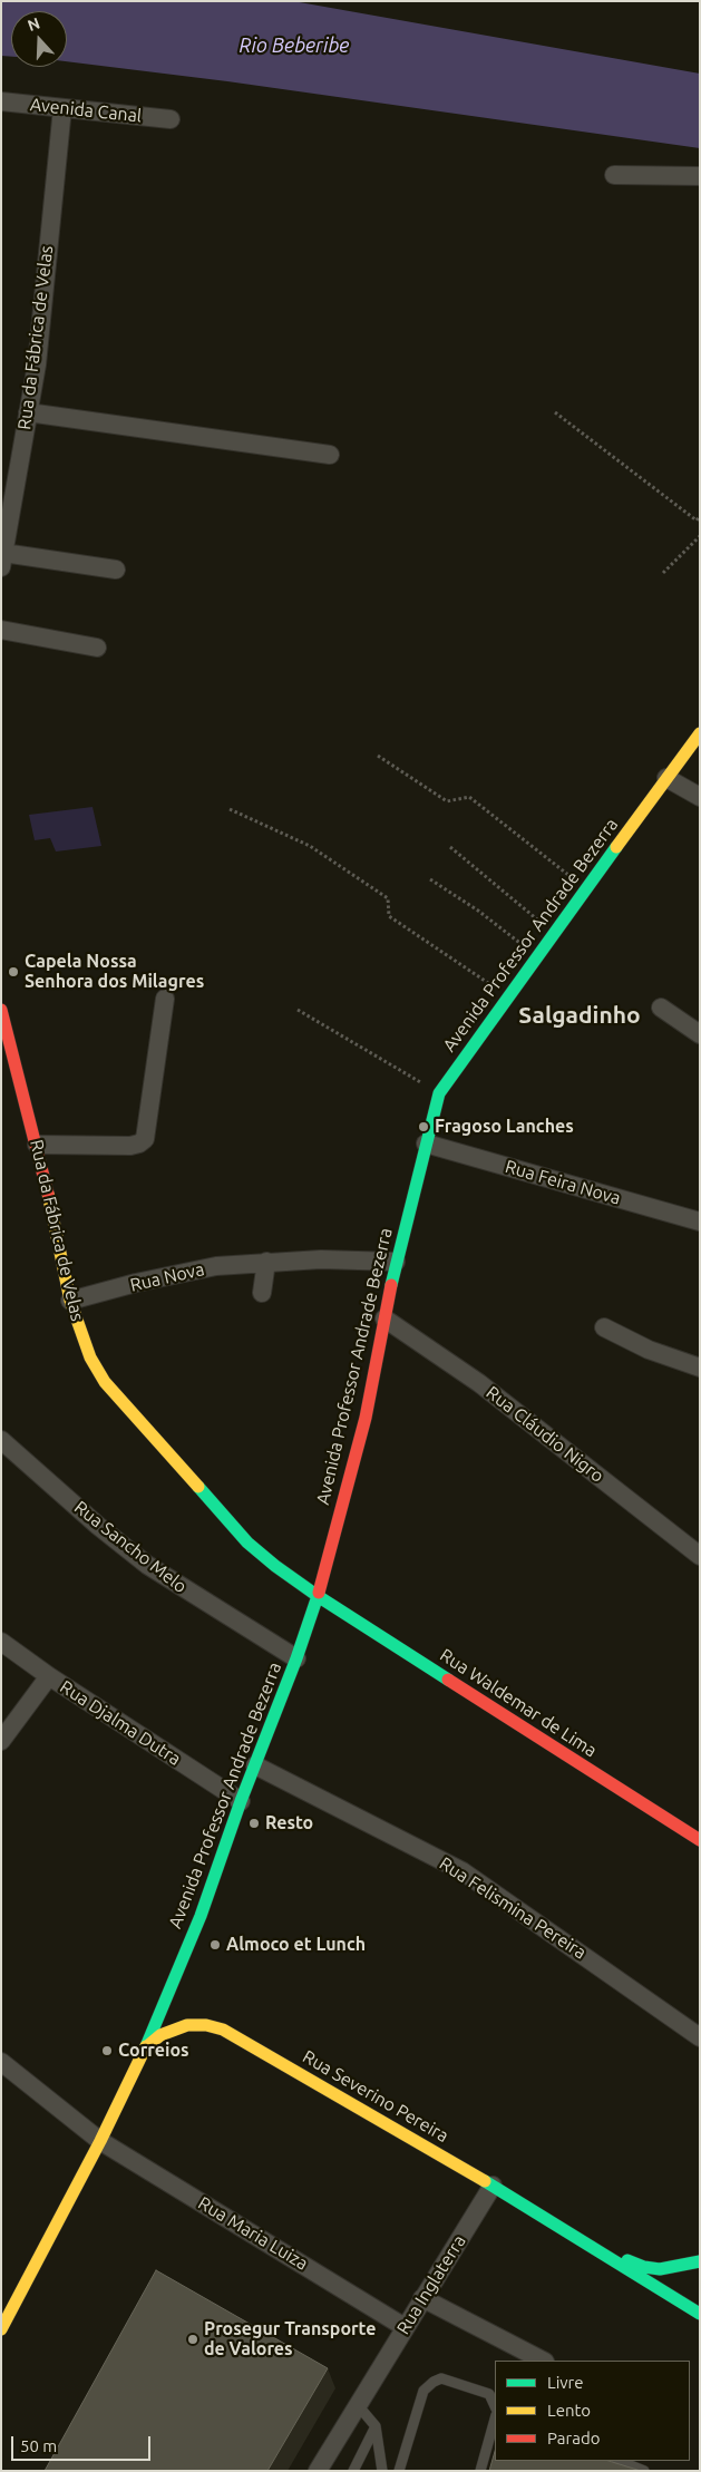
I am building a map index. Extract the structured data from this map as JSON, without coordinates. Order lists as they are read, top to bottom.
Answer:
{
  "streets": {
    "street": [
      "Avenida Canal",
      "Rua da Fábrica de Velas",
      "Avenida Professor Andrade Bezerra",
      "Rua Feira Nova",
      "Rua Nova",
      "Rua Cláudio Nigro",
      "Rua Sancho Melo",
      "Rua Waldemar de Lima",
      "Rua Djalma Dutra",
      "Rua Felismina Pereira",
      "Rua Severino Pereira",
      "Rua Maria Luiza",
      "Rua Inglaterra"
    ]
  },
  "crossings": [
    ["Avenida Canal", "Rua da Fábrica de Velas"],
    ["Rua da Fábrica de Velas", "Avenida Professor Andrade Bezerra"],
    ["Rua da Fábrica de Velas", "Rua Nova"],
    ["Rua da Fábrica de Velas", "Rua Waldemar de Lima"],
    ["Avenida Professor Andrade Bezerra", "Rua Feira Nova"],
    ["Avenida Professor Andrade Bezerra", "Rua Nova"],
    ["Avenida Professor Andrade Bezerra", "Rua Cláudio Nigro"],
    ["Avenida Professor Andrade Bezerra", "Rua Sancho Melo"],
    ["Avenida Professor Andrade Bezerra", "Rua Waldemar de Lima"],
    ["Avenida Professor Andrade Bezerra", "Rua Djalma Dutra"],
    ["Avenida Professor Andrade Bezerra", "Rua Felismina Pereira"],
    ["Avenida Professor Andrade Bezerra", "Rua Severino Pereira"],
    ["Avenida Professor Andrade Bezerra", "Rua Maria Luiza"],
    ["Rua Severino Pereira", "Rua Inglaterra"],
    ["Rua Maria Luiza", "Rua Inglaterra"]
  ],
  "districts": ["Salgadinho"],
  "water": ["Rio Beberibe"],
  "places": [
    "Capela Nossa Senhora dos Milagres",
    "Fragoso Lanches",
    "Resto",
    "Almoco et Lunch",
    "Correios",
    "Prosegur Transporte de Valores"
  ],
  "legend": ["Livre", "Lento", "Parado"],
  "scale_bar": "50 m",
  "north": "top"
}
